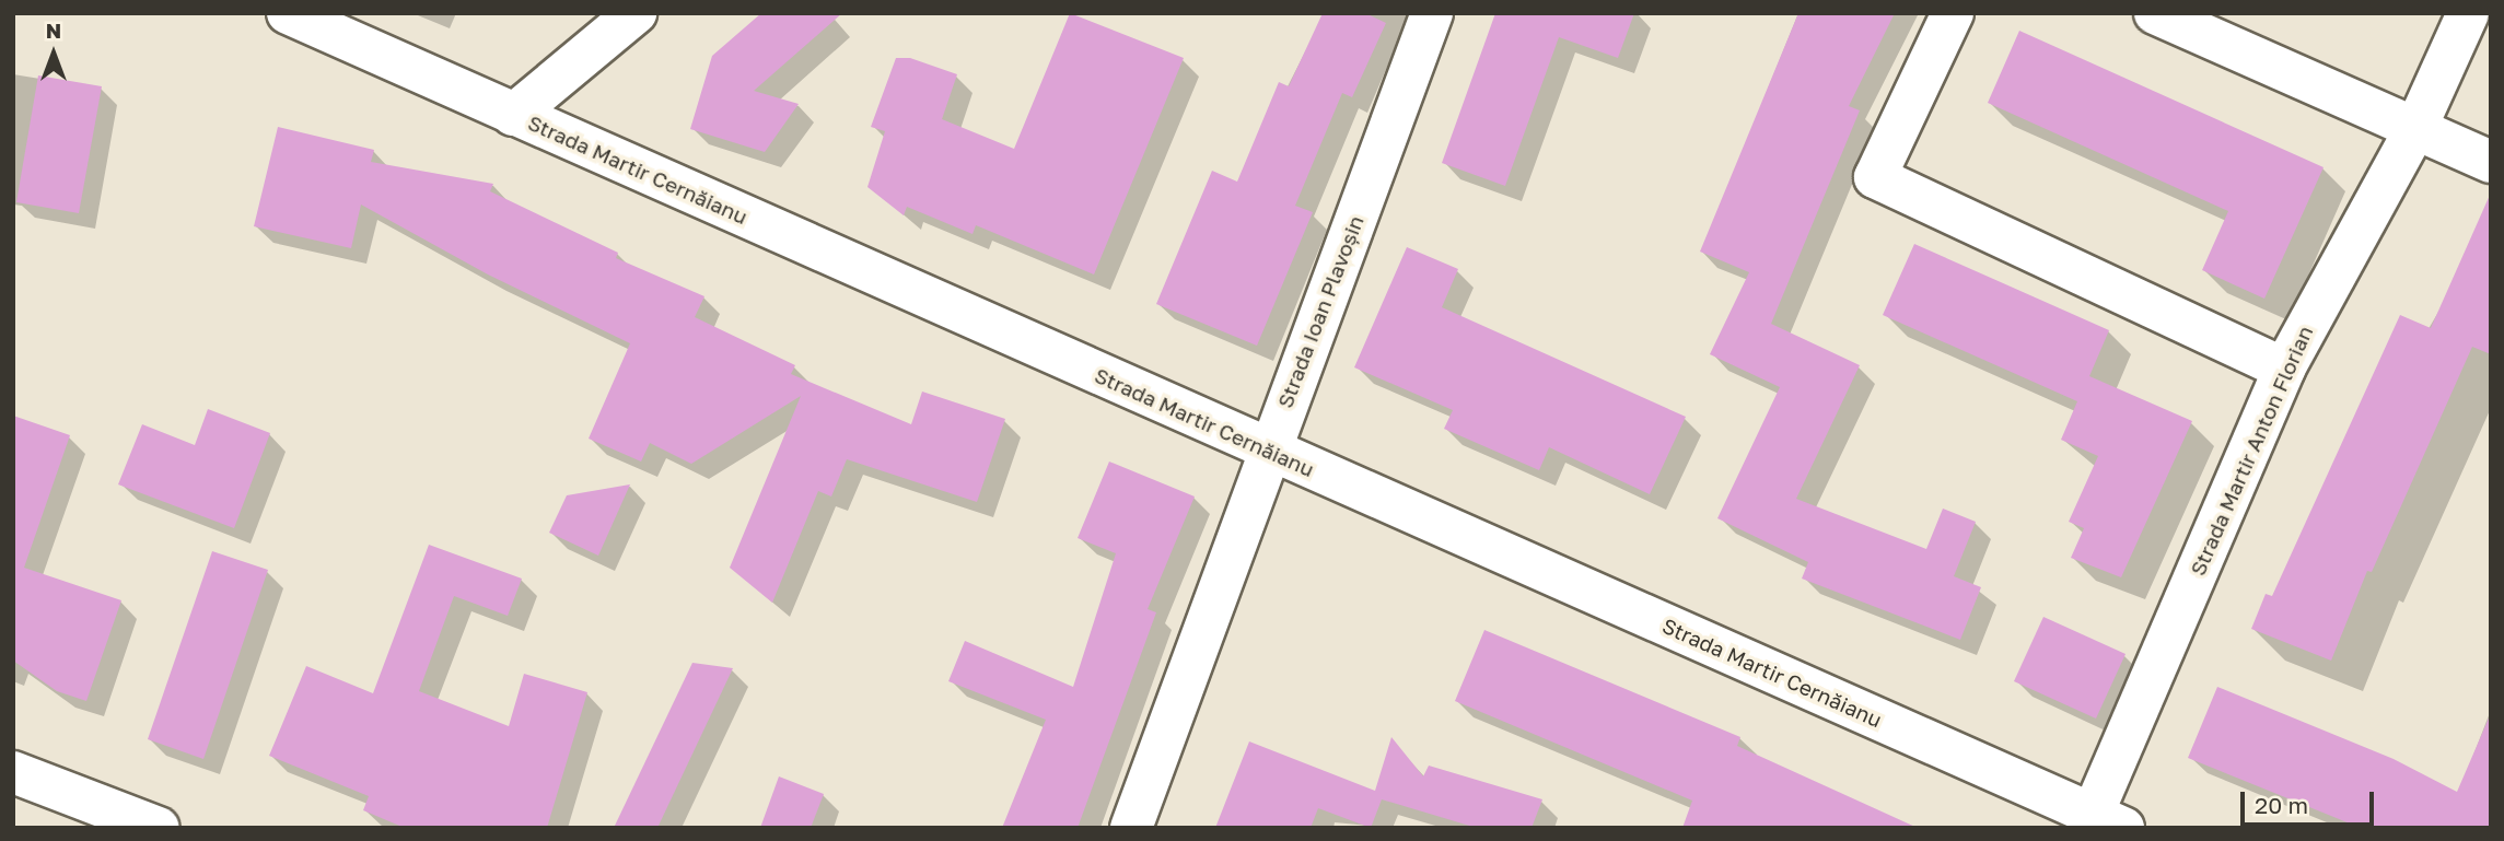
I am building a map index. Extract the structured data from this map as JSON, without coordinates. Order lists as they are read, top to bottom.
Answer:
{
  "streets": {
    "street": ["Strada Martir Cernăianu", "Strada Ioan Plavoșin", "Strada Martir Anton Florian"]
  },
  "crossings": [
    ["Strada Martir Cernăianu", "Strada Ioan Plavoșin"],
    ["Strada Martir Cernăianu", "Strada Martir Anton Florian"]
  ],
  "scale_bar": "20 m",
  "north": "top"
}
